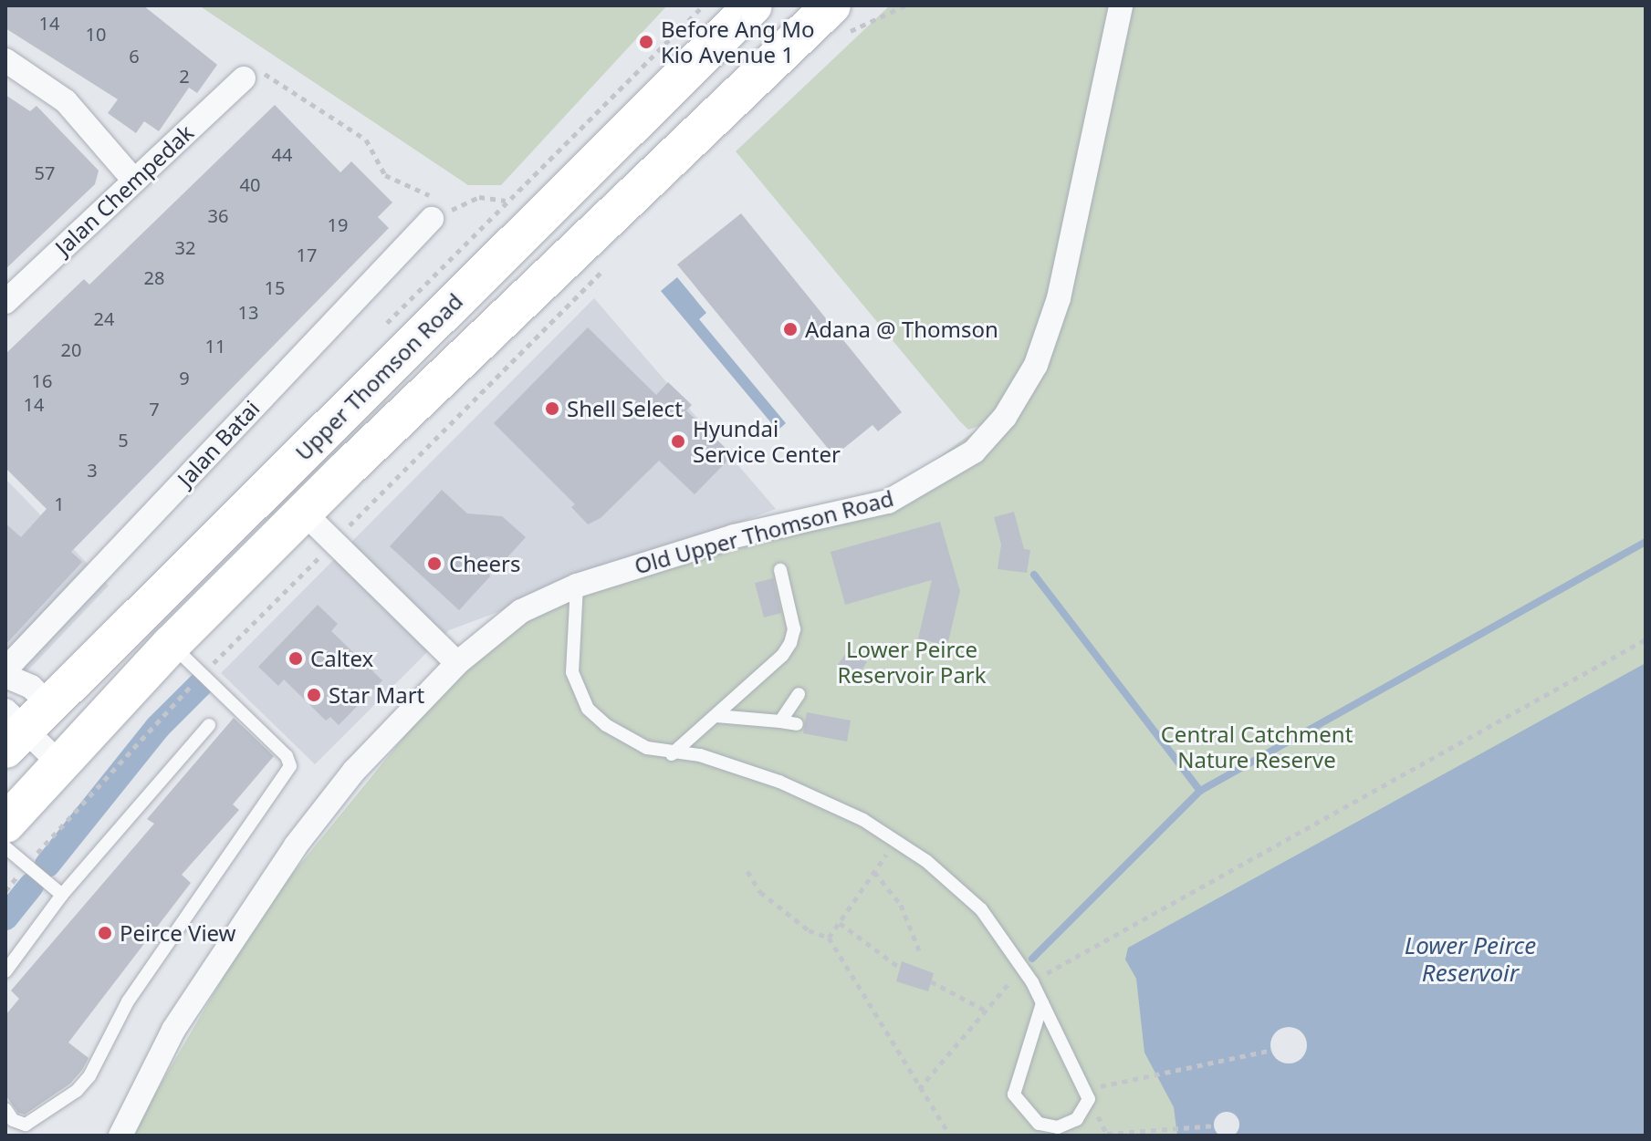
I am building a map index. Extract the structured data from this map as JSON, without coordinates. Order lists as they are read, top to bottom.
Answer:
{
  "streets": {
    "main road": ["Upper Thomson Road"],
    "street": ["Jalan Chempedak", "Jalan Batai", "Old Upper Thomson Road"]
  },
  "water": ["Lower Peirce Reservoir"],
  "parks": ["Lower Peirce Reservoir Park", "Central Catchment Nature Reserve"],
  "places": [
    "Before Ang Mo Kio Avenue 1",
    "Adana @ Thomson",
    "Shell Select",
    "Hyundai Service Center",
    "Cheers",
    "Caltex",
    "Star Mart",
    "Peirce View"
  ],
  "house_numbers": [
    "14",
    "10",
    "6",
    "2",
    "44",
    "57",
    "40",
    "36",
    "19",
    "32",
    "17",
    "28",
    "15",
    "13",
    "24",
    "11",
    "20",
    "9",
    "16",
    "14",
    "7",
    "5",
    "3",
    "1"
  ]
}
